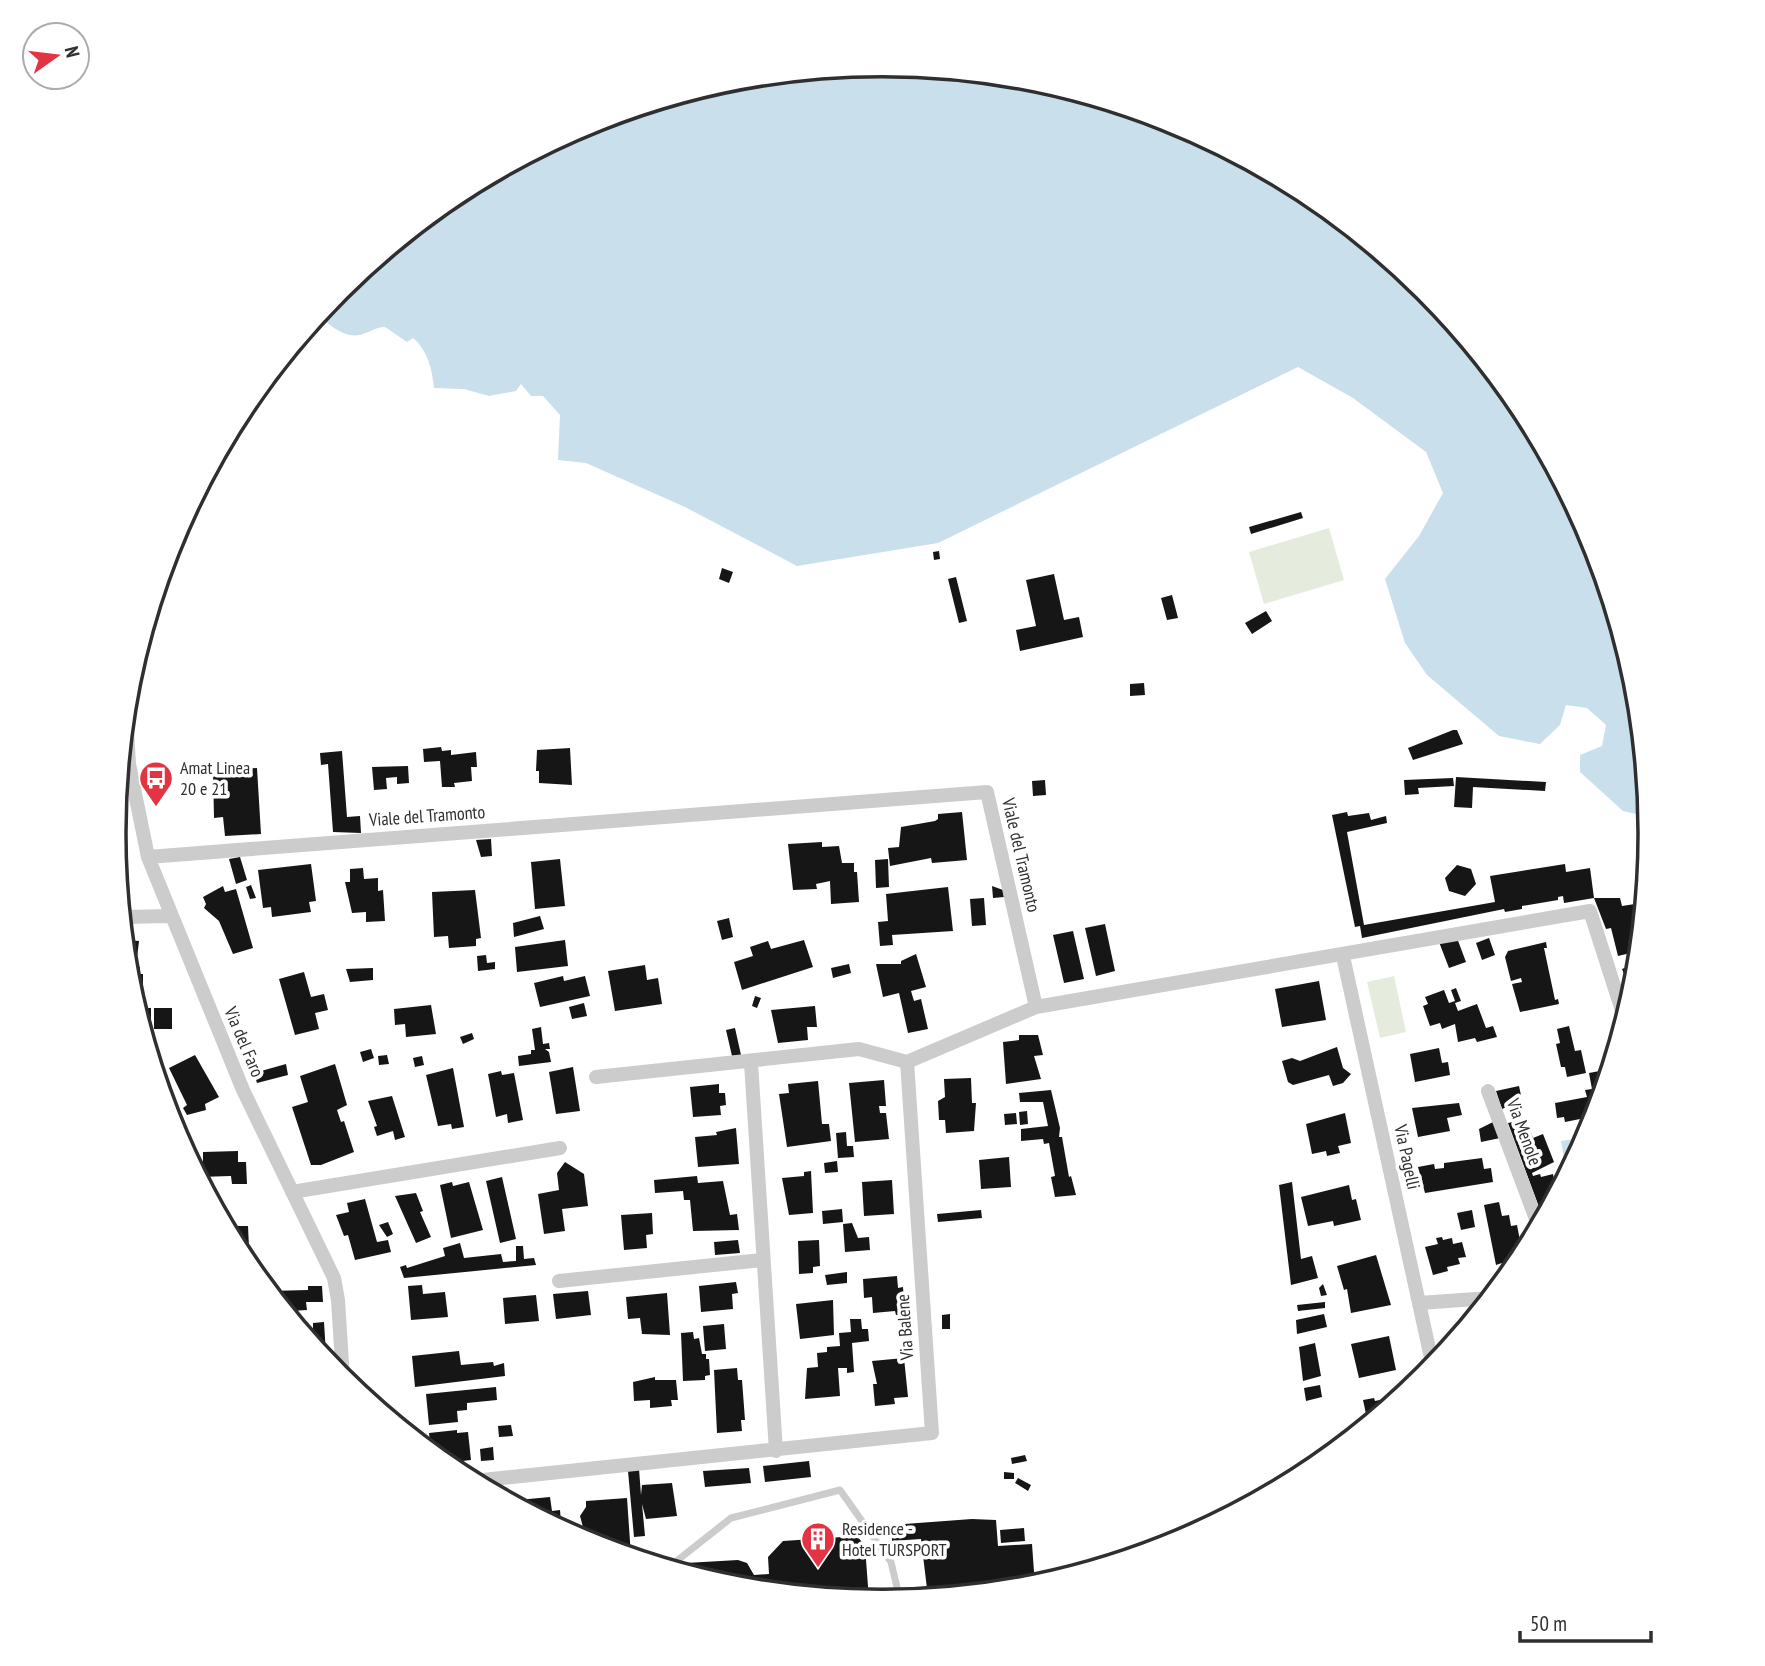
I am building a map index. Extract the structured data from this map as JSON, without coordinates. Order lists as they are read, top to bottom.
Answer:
{
  "streets": {
    "street": [
      "Viale del Tramonto",
      "Via del Faro",
      "Via Menole",
      "Via Pagelli",
      "Via Balene"
    ]
  },
  "crossings": [
    ["Viale del Tramonto", "Via del Faro"]
  ],
  "places": {
    "bus stop": ["Amat Linea 20 e 21"],
    "building": ["Residence - Hotel TURSPORT"]
  },
  "scale_bar": "50 m",
  "north": "right"
}
